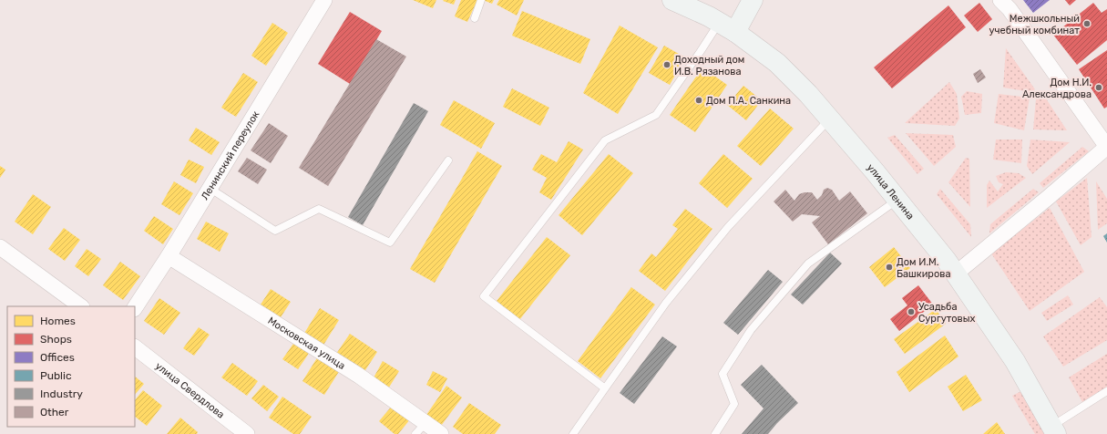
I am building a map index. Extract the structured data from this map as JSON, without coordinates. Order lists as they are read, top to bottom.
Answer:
{
  "streets": {
    "main road": ["улица Ленина"],
    "street": ["Ленинский переулок", "Московская улица", "улица Свердлова"]
  },
  "crossings": [
    ["Ленинский переулок", "Московская улица"]
  ],
  "places": [
    "Межшкольный учебный комбинат",
    "Доходный дом И.В. Рязанова",
    "Дом Н.И. Александрова",
    "Дом П.А. Санкина",
    "Дом И.М. Башкирова",
    "Усадьба Сургутовых"
  ],
  "legend": [
    "Homes",
    "Shops",
    "Offices",
    "Public",
    "Industry",
    "Other"
  ]
}
